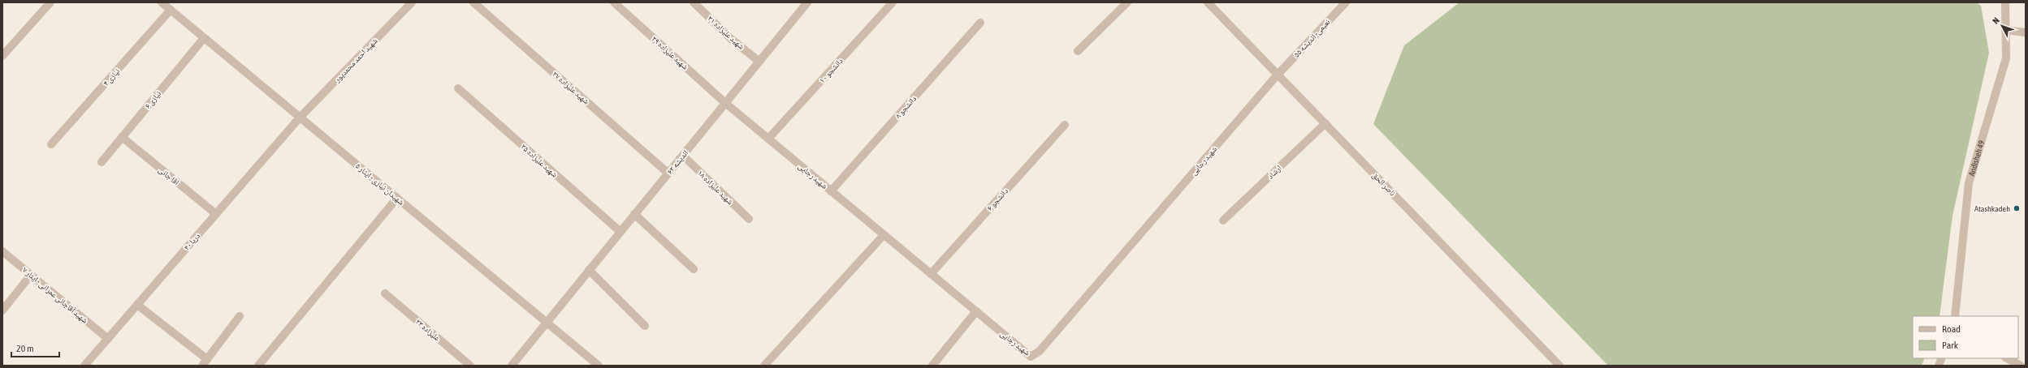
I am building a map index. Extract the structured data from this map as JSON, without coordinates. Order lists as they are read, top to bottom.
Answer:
{
  "streets": {
    "street": [
      "شهید علیزاده ۳۱",
      "نعیمی- اندیشه ۵۵",
      "شهید علیزاده ۲۹",
      "شهید احمد محمدپور",
      "دانشجو ۱۰",
      "نیازی ۴",
      "شهید علیزاده ۲۷",
      "نیازی ۶",
      "دانشجو ۸",
      "Andisheh 49",
      "شهید علیزاده ۲۵",
      "شهید رجایی",
      "اندیشه ۶۳",
      "ارشاد",
      "اقا جانی",
      "شهیدان نیازی - ایثار ۵",
      "ناصر الحق",
      "شهید علیزاده ۱۸",
      "دانشجو ۶",
      "دریا ۴۰",
      "شهید آقاجانی عمرانی - ایثار ۷",
      "علیزاده ۲۳"
    ]
  },
  "crossings": [
    ["شهید علیزاده ۳۱", "اندیشه ۶۳"],
    ["نعیمی- اندیشه ۵۵", "شهید رجایی"],
    ["نعیمی- اندیشه ۵۵", "ناصر الحق"],
    ["شهید علیزاده ۲۹", "شهید رجایی"],
    ["شهید علیزاده ۲۹", "اندیشه ۶۳"],
    ["شهید احمد محمدپور", "شهیدان نیازی - ایثار ۵"],
    ["شهید احمد محمدپور", "دریا ۴۰"],
    ["دانشجو ۱۰", "شهید رجایی"],
    ["نیازی ۴", "شهیدان نیازی - ایثار ۵"],
    ["شهید علیزاده ۲۷", "اندیشه ۶۳"],
    ["نیازی ۶", "اقا جانی"],
    ["نیازی ۶", "شهیدان نیازی - ایثار ۵"],
    ["دانشجو ۸", "شهید رجایی"],
    ["شهید علیزاده ۲۵", "اندیشه ۶۳"],
    ["شهید رجایی", "اندیشه ۶۳"],
    ["شهید رجایی", "ناصر الحق"],
    ["شهید رجایی", "دانشجو ۶"],
    ["اندیشه ۶۳", "شهیدان نیازی - ایثار ۵"],
    ["اندیشه ۶۳", "شهید علیزاده ۱۸"],
    ["ارشاد", "ناصر الحق"],
    ["اقا جانی", "دریا ۴۰"],
    ["شهیدان نیازی - ایثار ۵", "دریا ۴۰"],
    ["دریا ۴۰", "شهید آقاجانی عمرانی - ایثار ۷"]
  ],
  "places": ["Atashkadeh"],
  "legend": ["Road", "Park"],
  "scale_bar": "20 m",
  "north": "top left"
}
